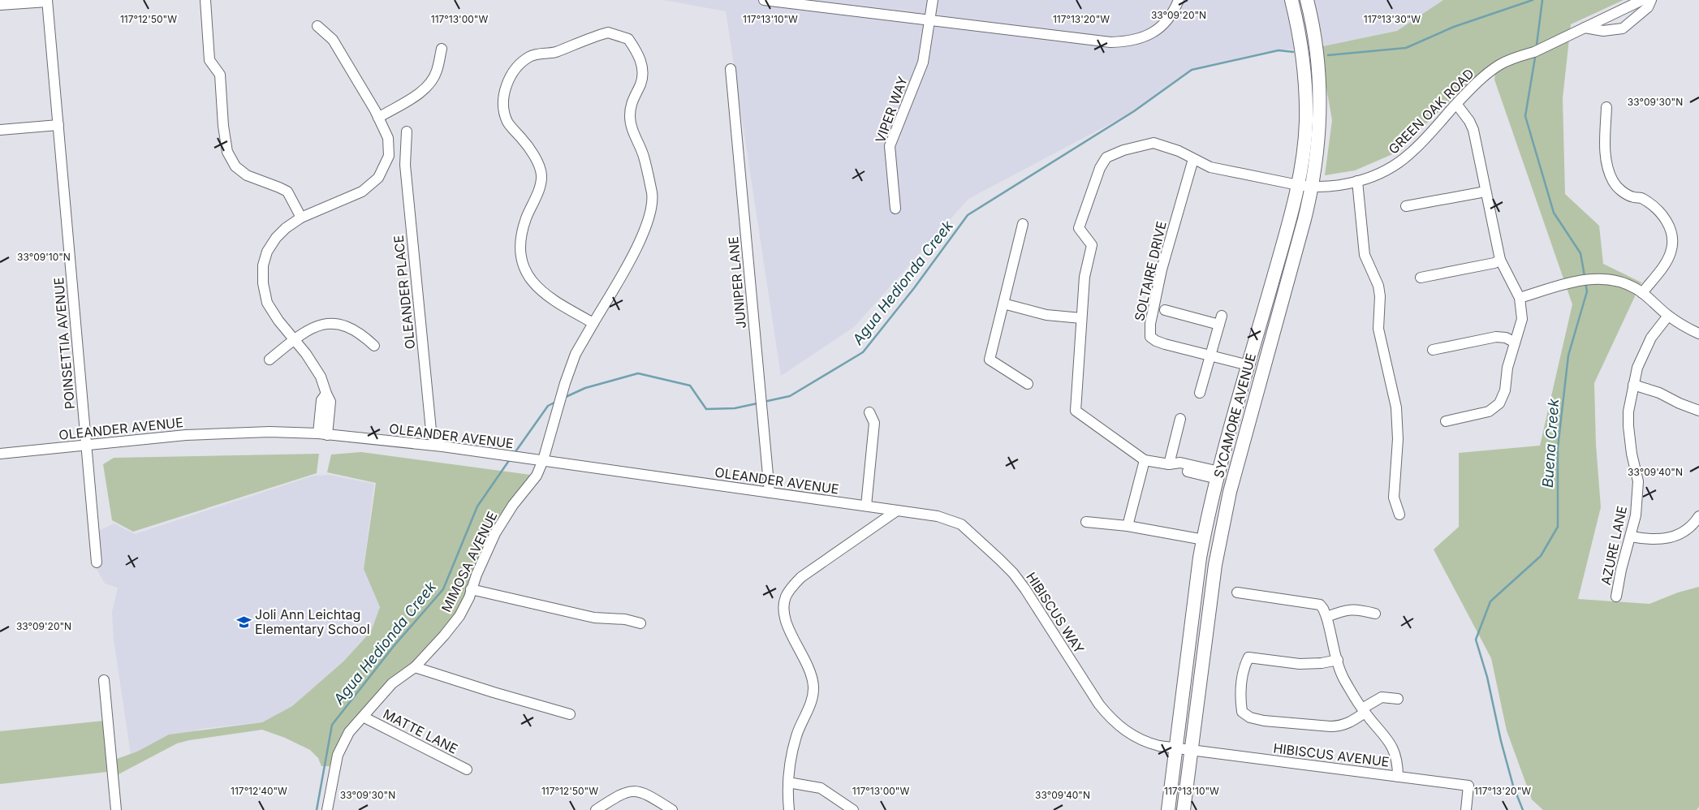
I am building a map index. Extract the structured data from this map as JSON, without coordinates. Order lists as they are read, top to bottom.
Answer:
{
  "streets": {
    "main road": ["SYCAMORE AVENUE"],
    "street": [
      "VIPER WAY",
      "GREEN OAK ROAD",
      "SOLTAIRE DRIVE",
      "JUNIPER LANE",
      "OLEANDER PLACE",
      "POINSETTIA AVENUE",
      "OLEANDER AVENUE",
      "AZURE LANE",
      "MIMOSA AVENUE",
      "HIBISCUS WAY",
      "MATTE LANE",
      "HIBISCUS AVENUE"
    ]
  },
  "crossings": [
    ["GREEN OAK ROAD", "SYCAMORE AVENUE"],
    ["SOLTAIRE DRIVE", "SYCAMORE AVENUE"],
    ["JUNIPER LANE", "OLEANDER AVENUE"],
    ["OLEANDER PLACE", "OLEANDER AVENUE"],
    ["POINSETTIA AVENUE", "OLEANDER AVENUE"],
    ["SYCAMORE AVENUE", "HIBISCUS WAY"],
    ["SYCAMORE AVENUE", "HIBISCUS AVENUE"],
    ["OLEANDER AVENUE", "MIMOSA AVENUE"],
    ["OLEANDER AVENUE", "HIBISCUS WAY"],
    ["MIMOSA AVENUE", "MATTE LANE"],
    ["HIBISCUS WAY", "HIBISCUS AVENUE"]
  ],
  "water": ["Agua Hedionda Creek", "Buena Creek"],
  "places": {
    "school or university": ["Joli Ann Leichtag Elementary School"]
  },
  "coordinates": [
    "33°09'20\"N",
    "117°12'50\"W",
    "117°13'00\"W",
    "117°13'10\"W",
    "117°13'20\"W",
    "117°13'30\"W",
    "33°09'30\"N",
    "33°09'10\"N",
    "33°09'40\"N",
    "117°12'40\"W"
  ]
}
